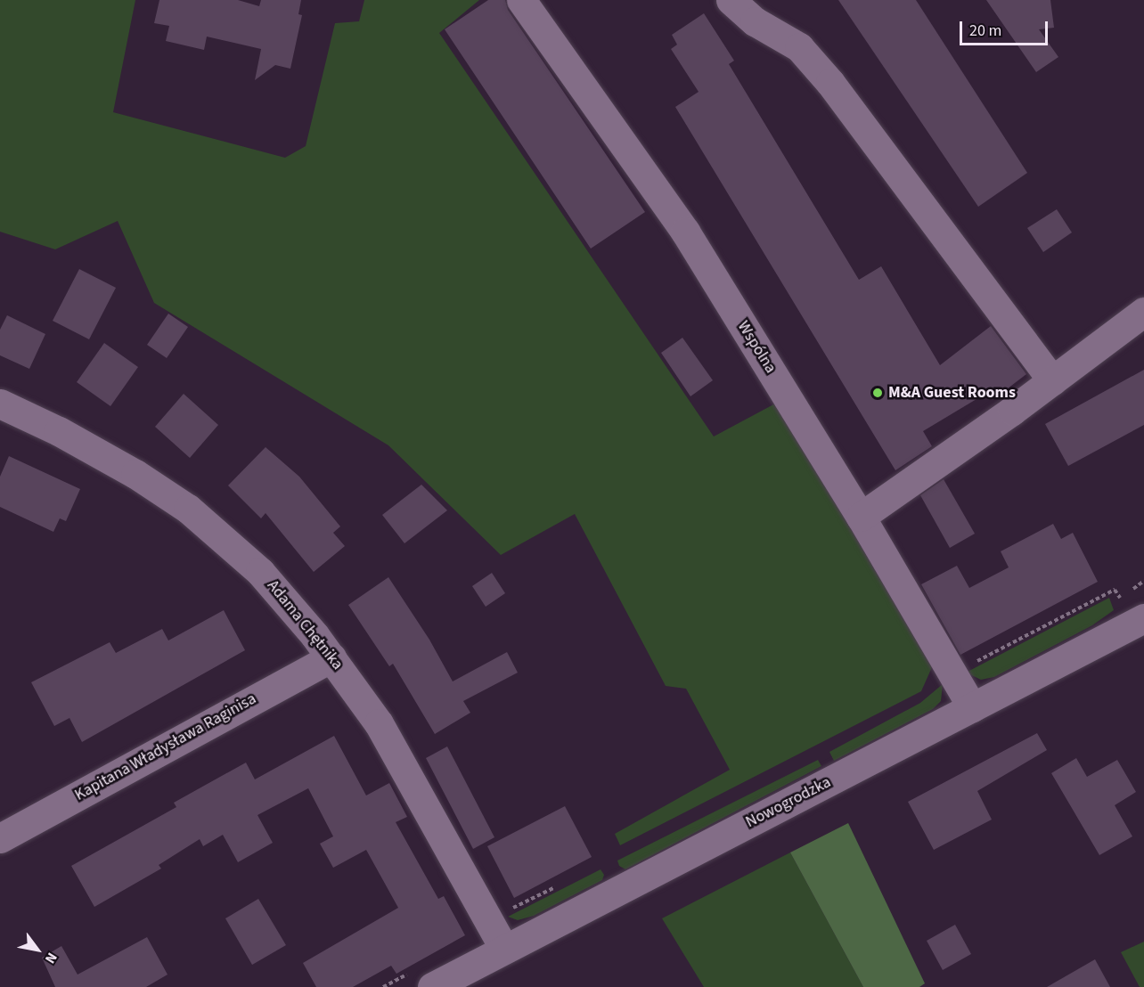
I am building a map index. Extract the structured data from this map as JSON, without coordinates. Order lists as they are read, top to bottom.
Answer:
{
  "streets": {
    "street": [
      "Wspólna",
      "Adama Chętnika",
      "Kapitana Władysława Raginisa",
      "Nowogrodzka"
    ]
  },
  "crossings": [
    ["Wspólna", "Nowogrodzka"],
    ["Adama Chętnika", "Kapitana Władysława Raginisa"],
    ["Adama Chętnika", "Nowogrodzka"]
  ],
  "places": ["M&A Guest Rooms"],
  "scale_bar": "20 m",
  "north": "bottom right"
}
